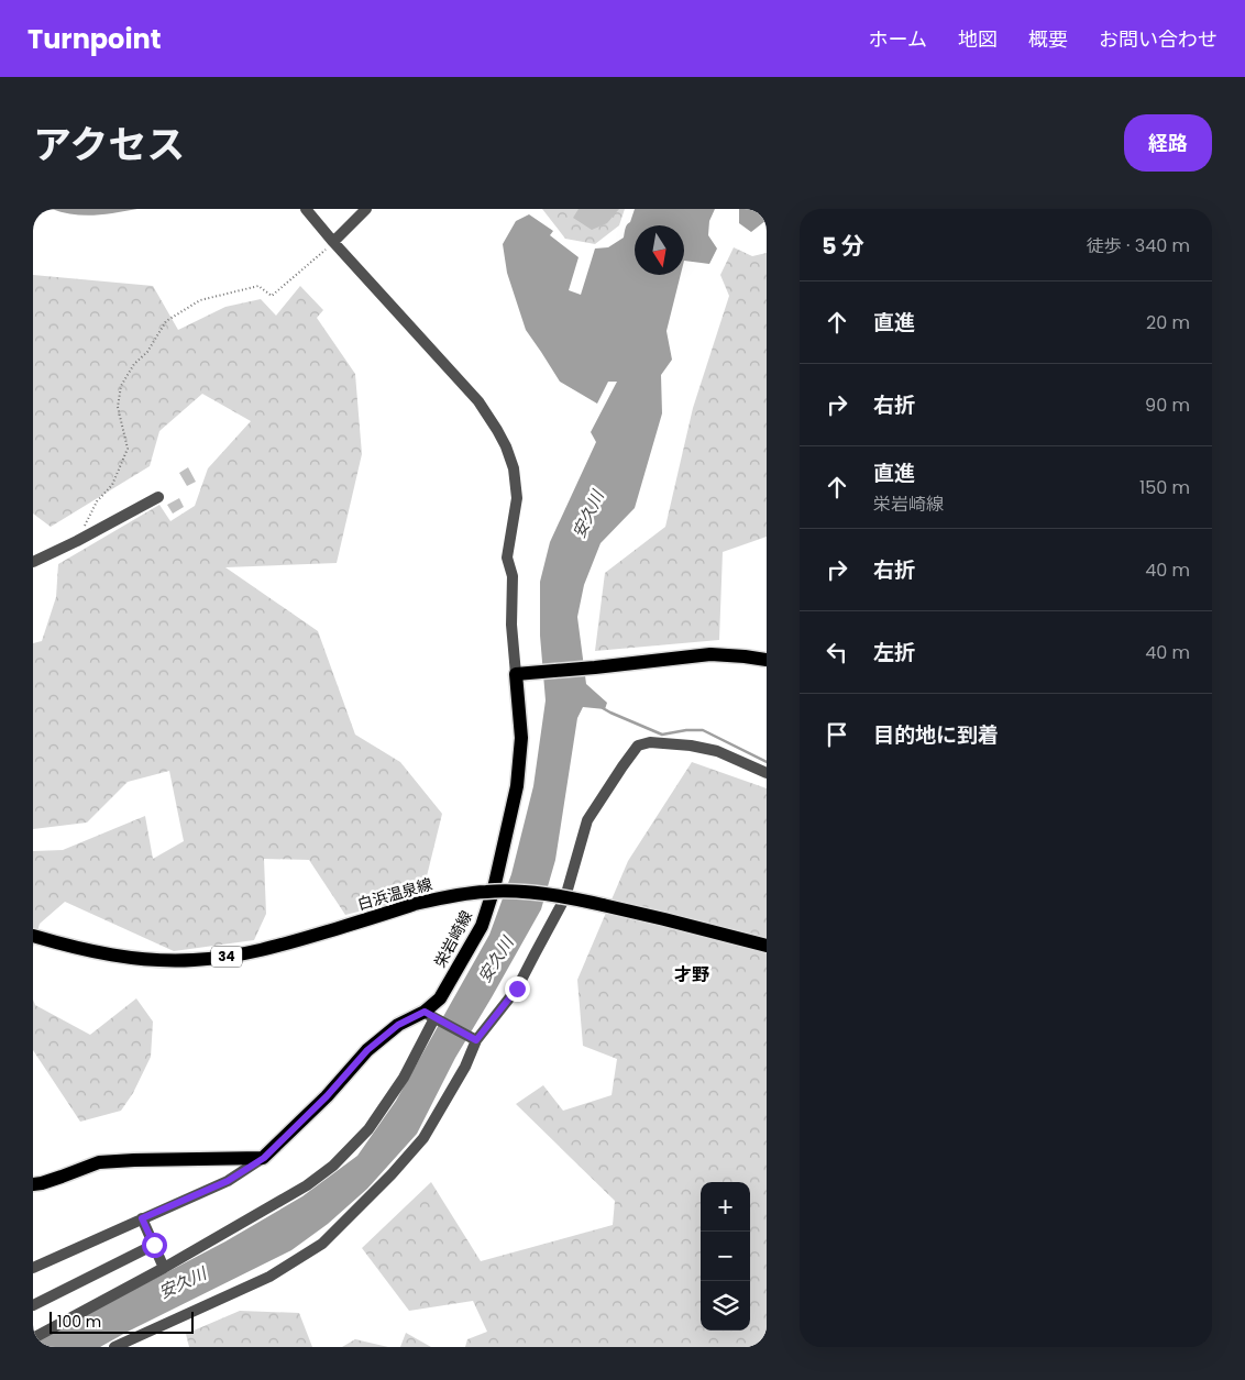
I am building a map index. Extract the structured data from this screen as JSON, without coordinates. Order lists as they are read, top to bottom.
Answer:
{
  "streets": {
    "main road": ["白浜温泉線", "栄岩崎線", "34"]
  },
  "districts": ["才野"],
  "water": ["安久川"],
  "scale_bar": "100 m",
  "north": "bottom",
  "page": {
    "header": "Turnpoint",
    "nav": [
      "ホーム",
      "地図",
      "概要",
      "お問い合わせ"
    ],
    "title": "アクセス",
    "buttons": "経路",
    "heading": ["5 分", "徒歩 · 340 m"],
    "list": [
      ["直進", "20 m"],
      ["右折", "90 m"],
      ["直進", "栄岩崎線", "150 m"],
      ["右折", "40 m"],
      ["左折", "40 m"],
      "目的地に到着"
    ],
    "map_buttons": ["+", "−"],
    "scale": "100 m"
  }
}
